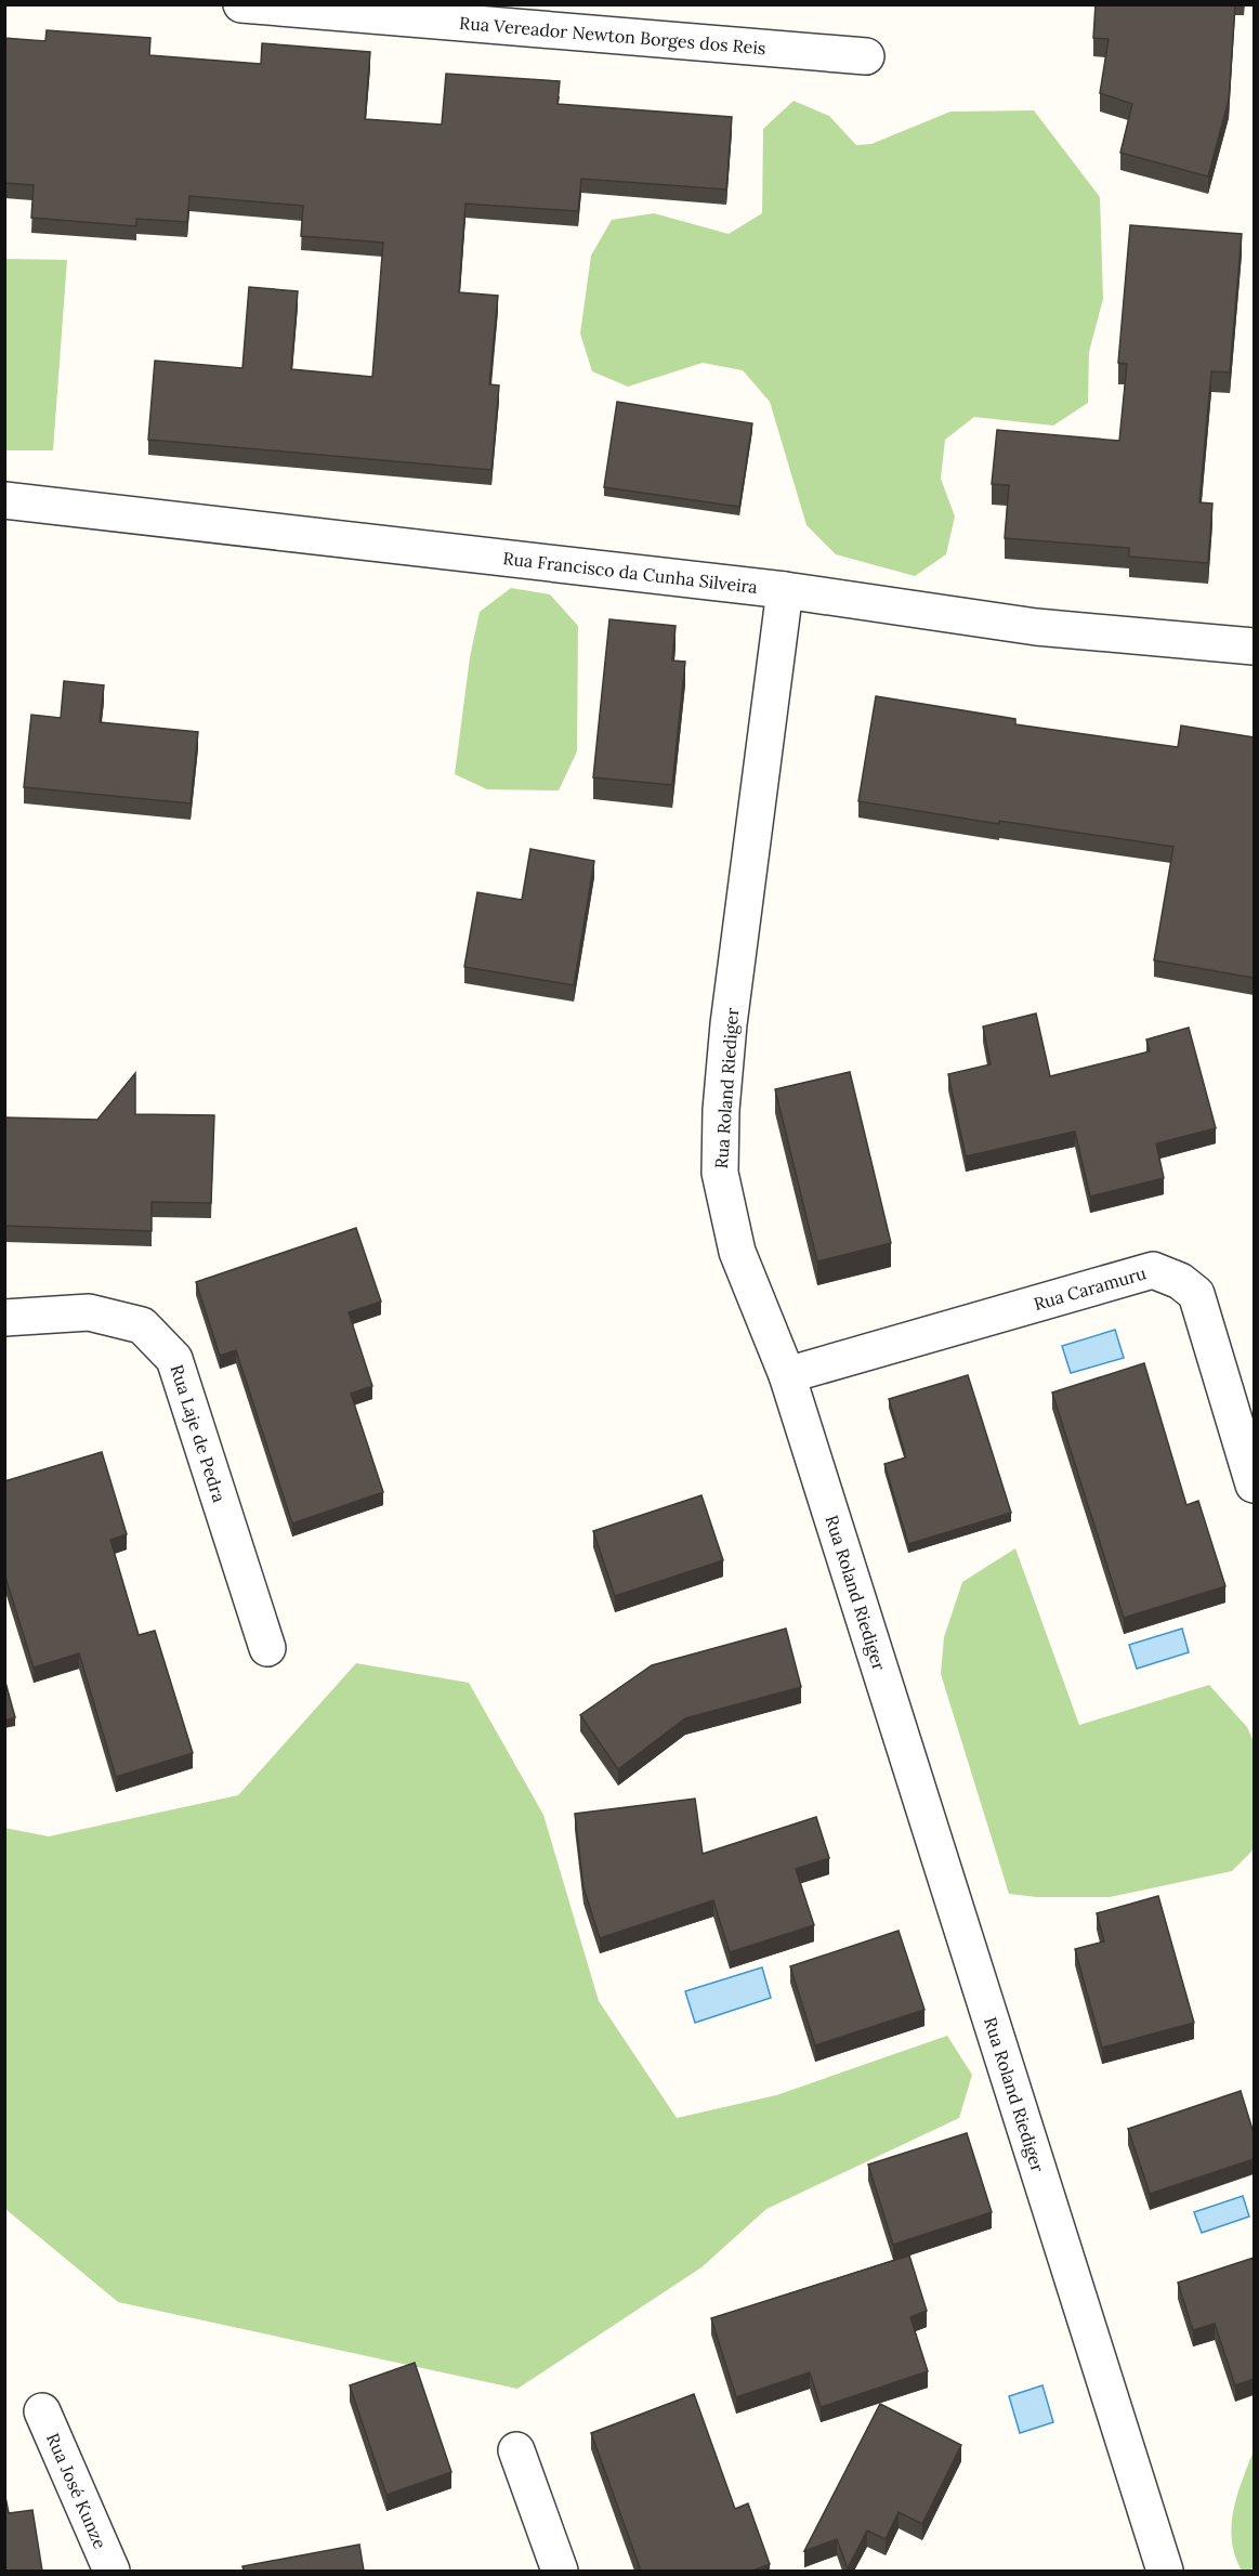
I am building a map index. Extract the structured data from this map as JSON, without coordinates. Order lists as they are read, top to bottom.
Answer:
{
  "streets": {
    "street": [
      "Rua Vereador Newton Borges dos Reis",
      "Rua Francisco da Cunha Silveira",
      "Rua Roland Riediger",
      "Rua Caramuru",
      "Rua Laje de Pedra",
      "Rua José Kunze"
    ]
  },
  "crossings": [
    ["Rua Francisco da Cunha Silveira", "Rua Roland Riediger"],
    ["Rua Roland Riediger", "Rua Caramuru"]
  ]
}
